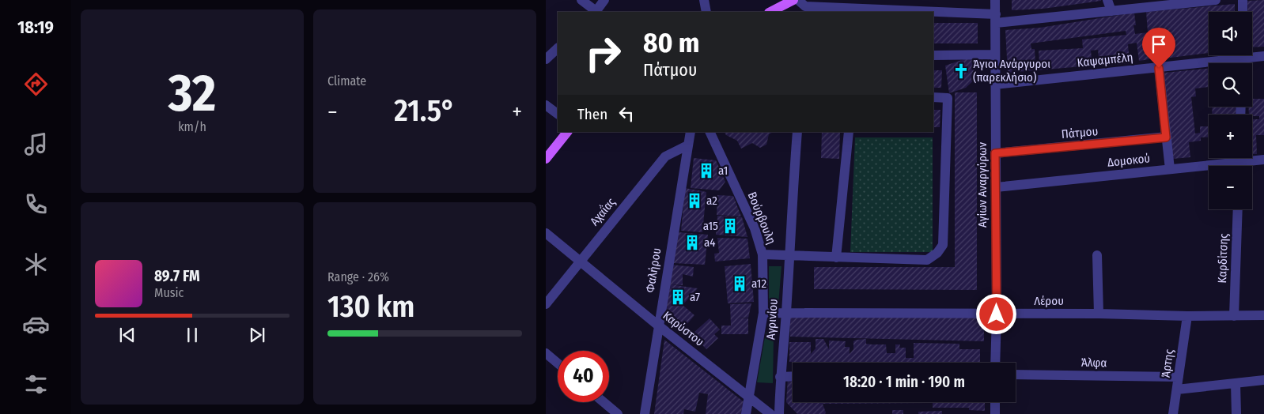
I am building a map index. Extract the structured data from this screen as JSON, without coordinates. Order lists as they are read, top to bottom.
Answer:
{
  "streets": {
    "street": [
      "Καψαμπέλη",
      "Πάτμου",
      "Δομοκού",
      "Αγίων Αναργύρων",
      "Αχαΐας",
      "Βούρβουλη",
      "Καρδίτσης",
      "Φαλήρου",
      "Λέρου",
      "Αγρινίου",
      "Καρύστου",
      "Άλφα",
      "Άρτης"
    ]
  },
  "crossings": [
    ["Καψαμπέλη", "Αγίων Αναργύρων"],
    ["Πάτμου", "Αγίων Αναργύρων"],
    ["Δομοκού", "Αγίων Αναργύρων"],
    ["Αγίων Αναργύρων", "Λέρου"],
    ["Αχαΐας", "Φαλήρου"],
    ["Αχαΐας", "Καρύστου"],
    ["Βούρβουλη", "Λέρου"],
    ["Βούρβουλη", "Καρύστου"],
    ["Καρδίτσης", "Λέρου"],
    ["Φαλήρου", "Καρύστου"],
    ["Λέρου", "Αγρινίου"],
    ["Λέρου", "Άρτης"],
    ["Άλφα", "Άρτης"]
  ],
  "places": {
    "church": ["Άγιοι Ανάργυροι (παρεκλήσιο)"],
    "building": [
      "a1",
      "a2",
      "a15",
      "a4",
      "a12",
      "a7"
    ]
  },
  "page": {
    "tabs": "18:19",
    "tile": [
      ["32", "km/h"],
      "Climate",
      ["Range · 26%", "130 km"]
    ],
    "map_buttons": ["+", "−"],
    "turn": ["80 m", "Πάτμου"],
    "heat": ["−", "21.5°", "+"],
    "then": "Then",
    "song": ["89.7 FM", "Music"],
    "limit": "40",
    "trip": "18:20 · 1 min · 190 m"
  }
}
